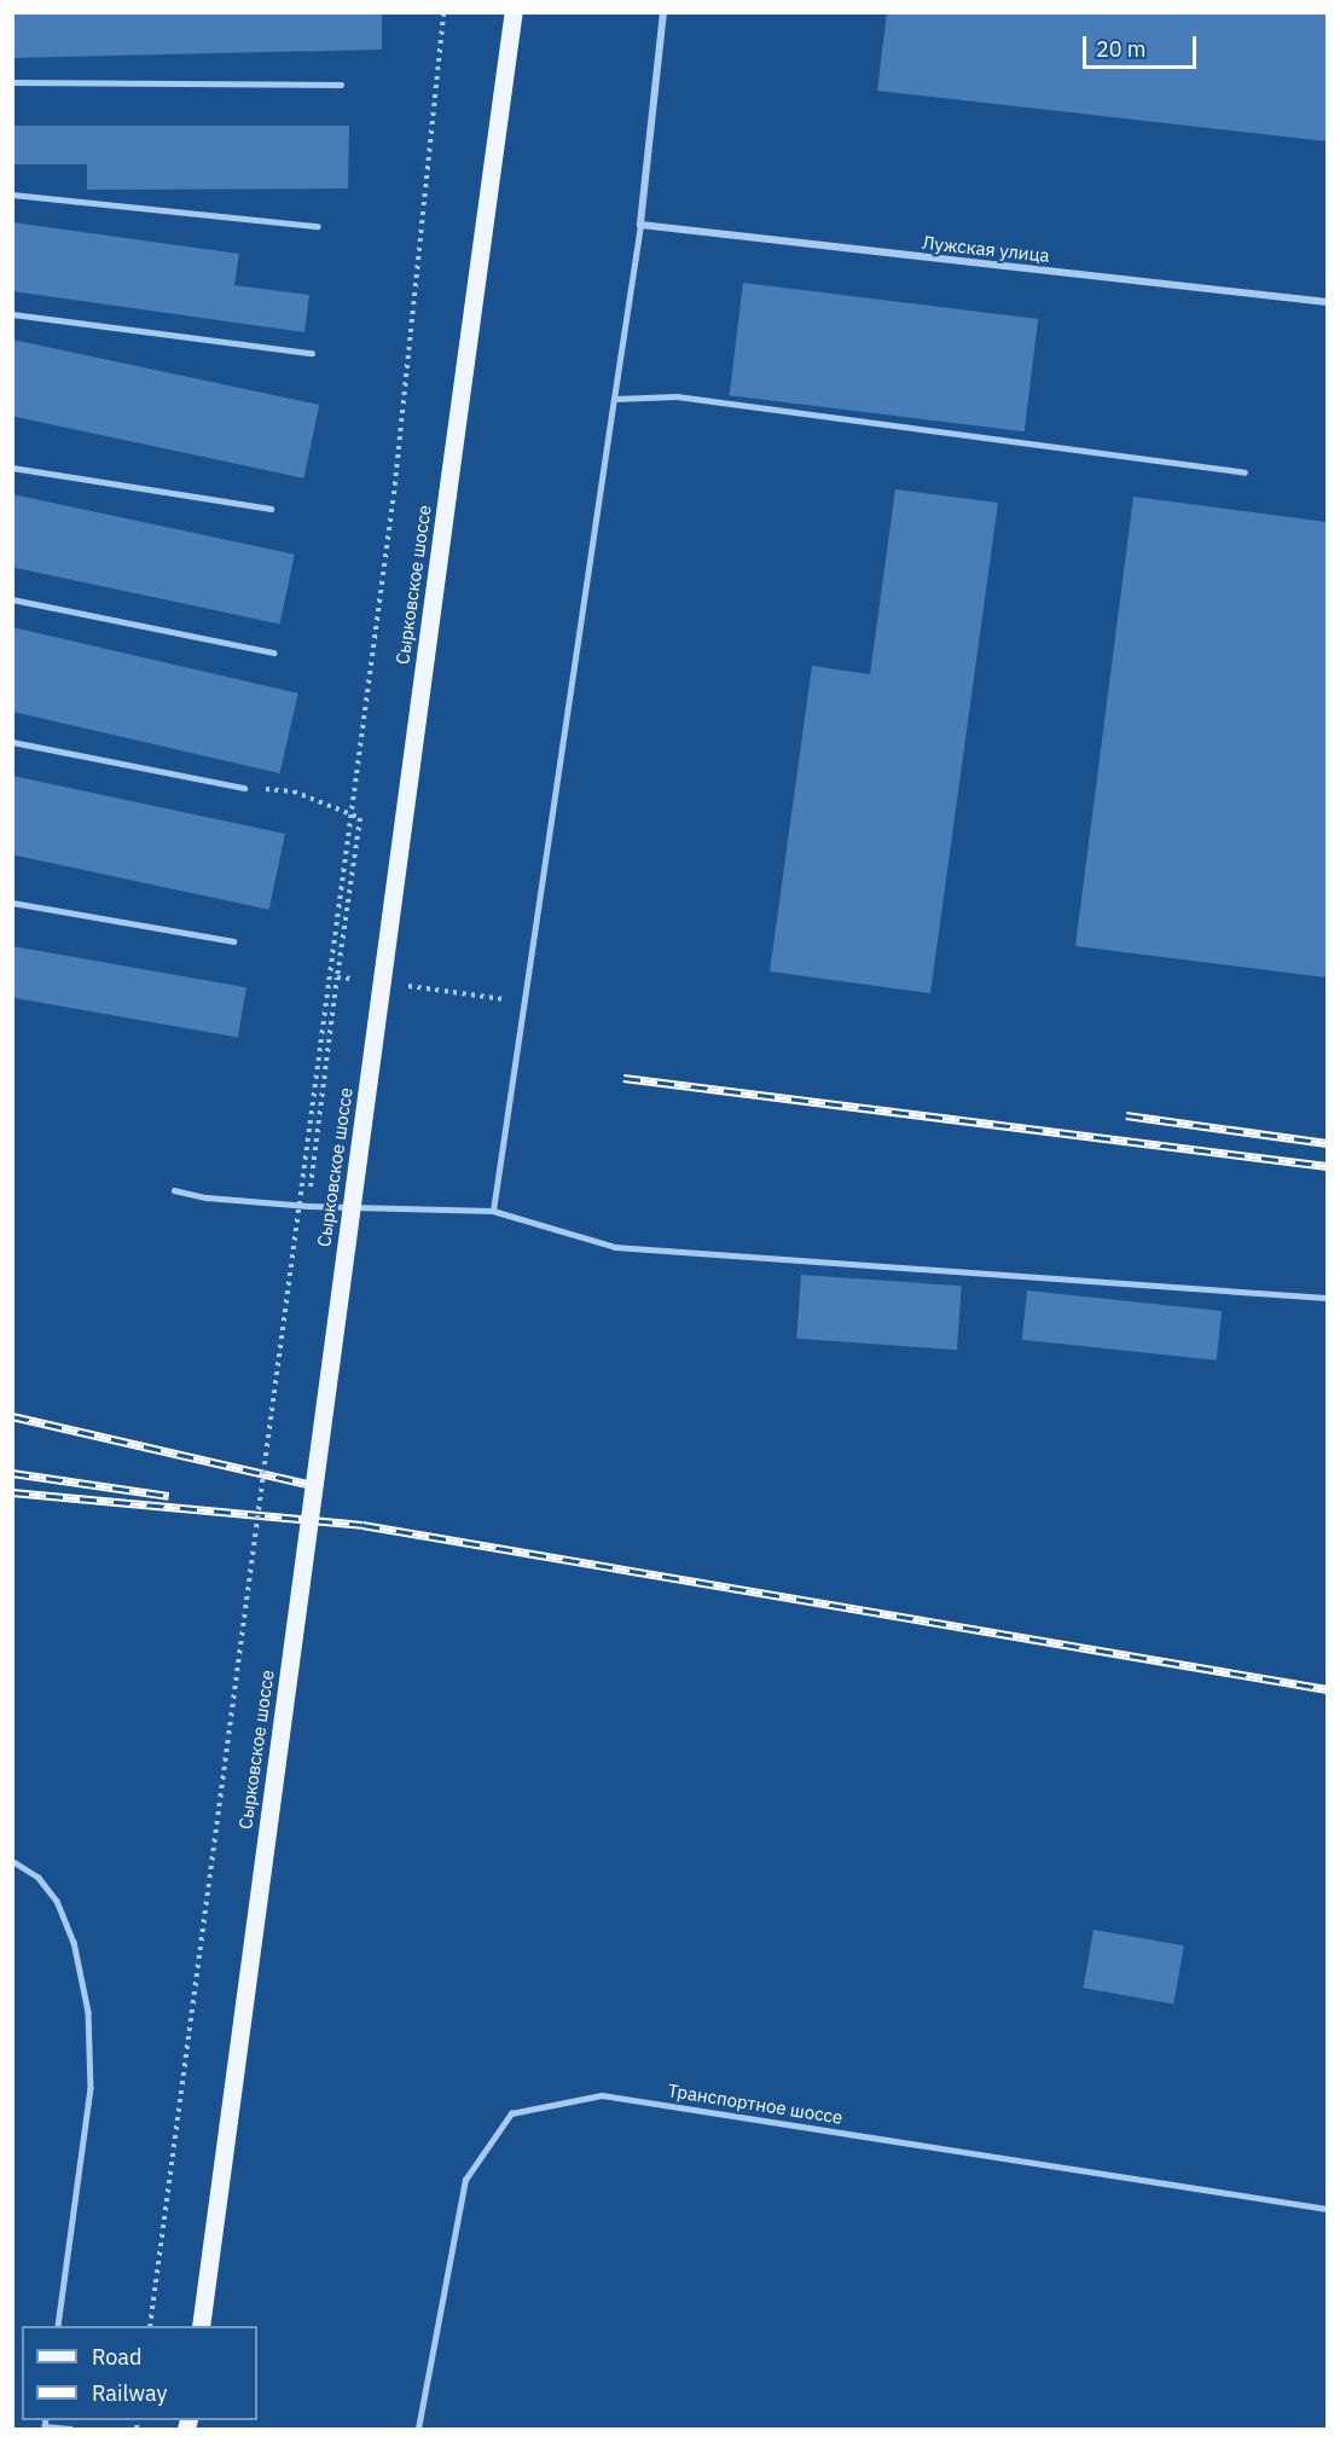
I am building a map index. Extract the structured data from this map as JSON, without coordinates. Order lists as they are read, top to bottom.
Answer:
{
  "streets": {
    "main road": ["Сырковское шоссе"],
    "street": ["Лужская улица"],
    "lane": ["Транспортное шоссе"]
  },
  "legend": ["Road", "Railway"],
  "scale_bar": "20 m"
}
